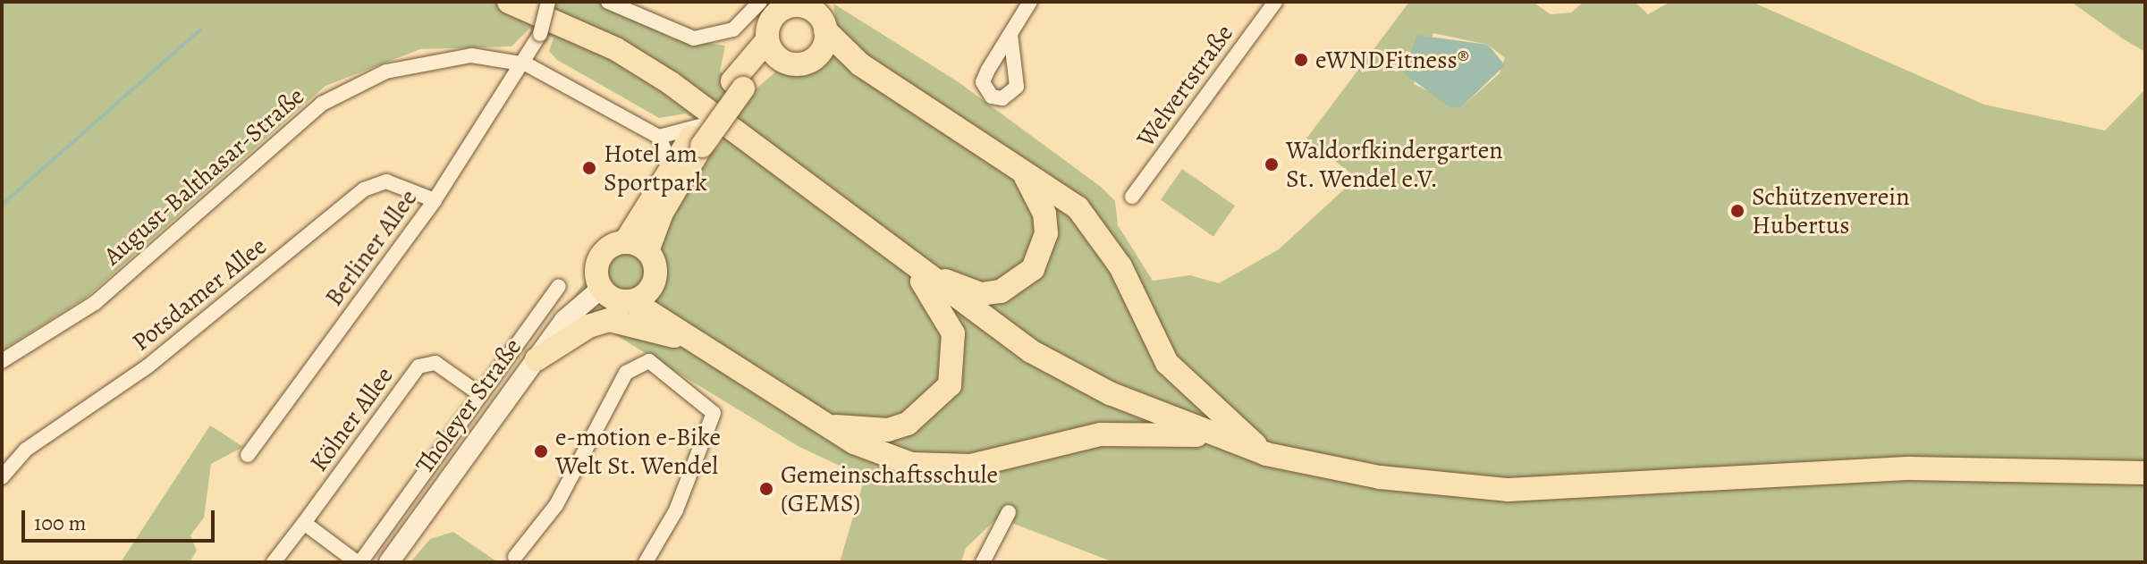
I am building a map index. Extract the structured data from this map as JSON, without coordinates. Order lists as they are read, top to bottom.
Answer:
{
  "streets": {
    "main road": ["Tholeyer Straße"],
    "street": [
      "Welvertstraße",
      "August-Balthasar-Straße",
      "Berliner Allee",
      "Potsdamer Allee",
      "Kölner Allee"
    ]
  },
  "crossings": [
    ["August-Balthasar-Straße", "Berliner Allee"],
    ["Berliner Allee", "Potsdamer Allee"]
  ],
  "places": [
    "eWNDFitness®",
    "Waldorfkindergarten St. Wendel e.V.",
    "Hotel am Sportpark",
    "Schützenverein Hubertus",
    "e-motion e-Bike Welt St. Wendel",
    "Gemeinschaftsschule (GEMS)"
  ],
  "scale_bar": "100 m"
}
